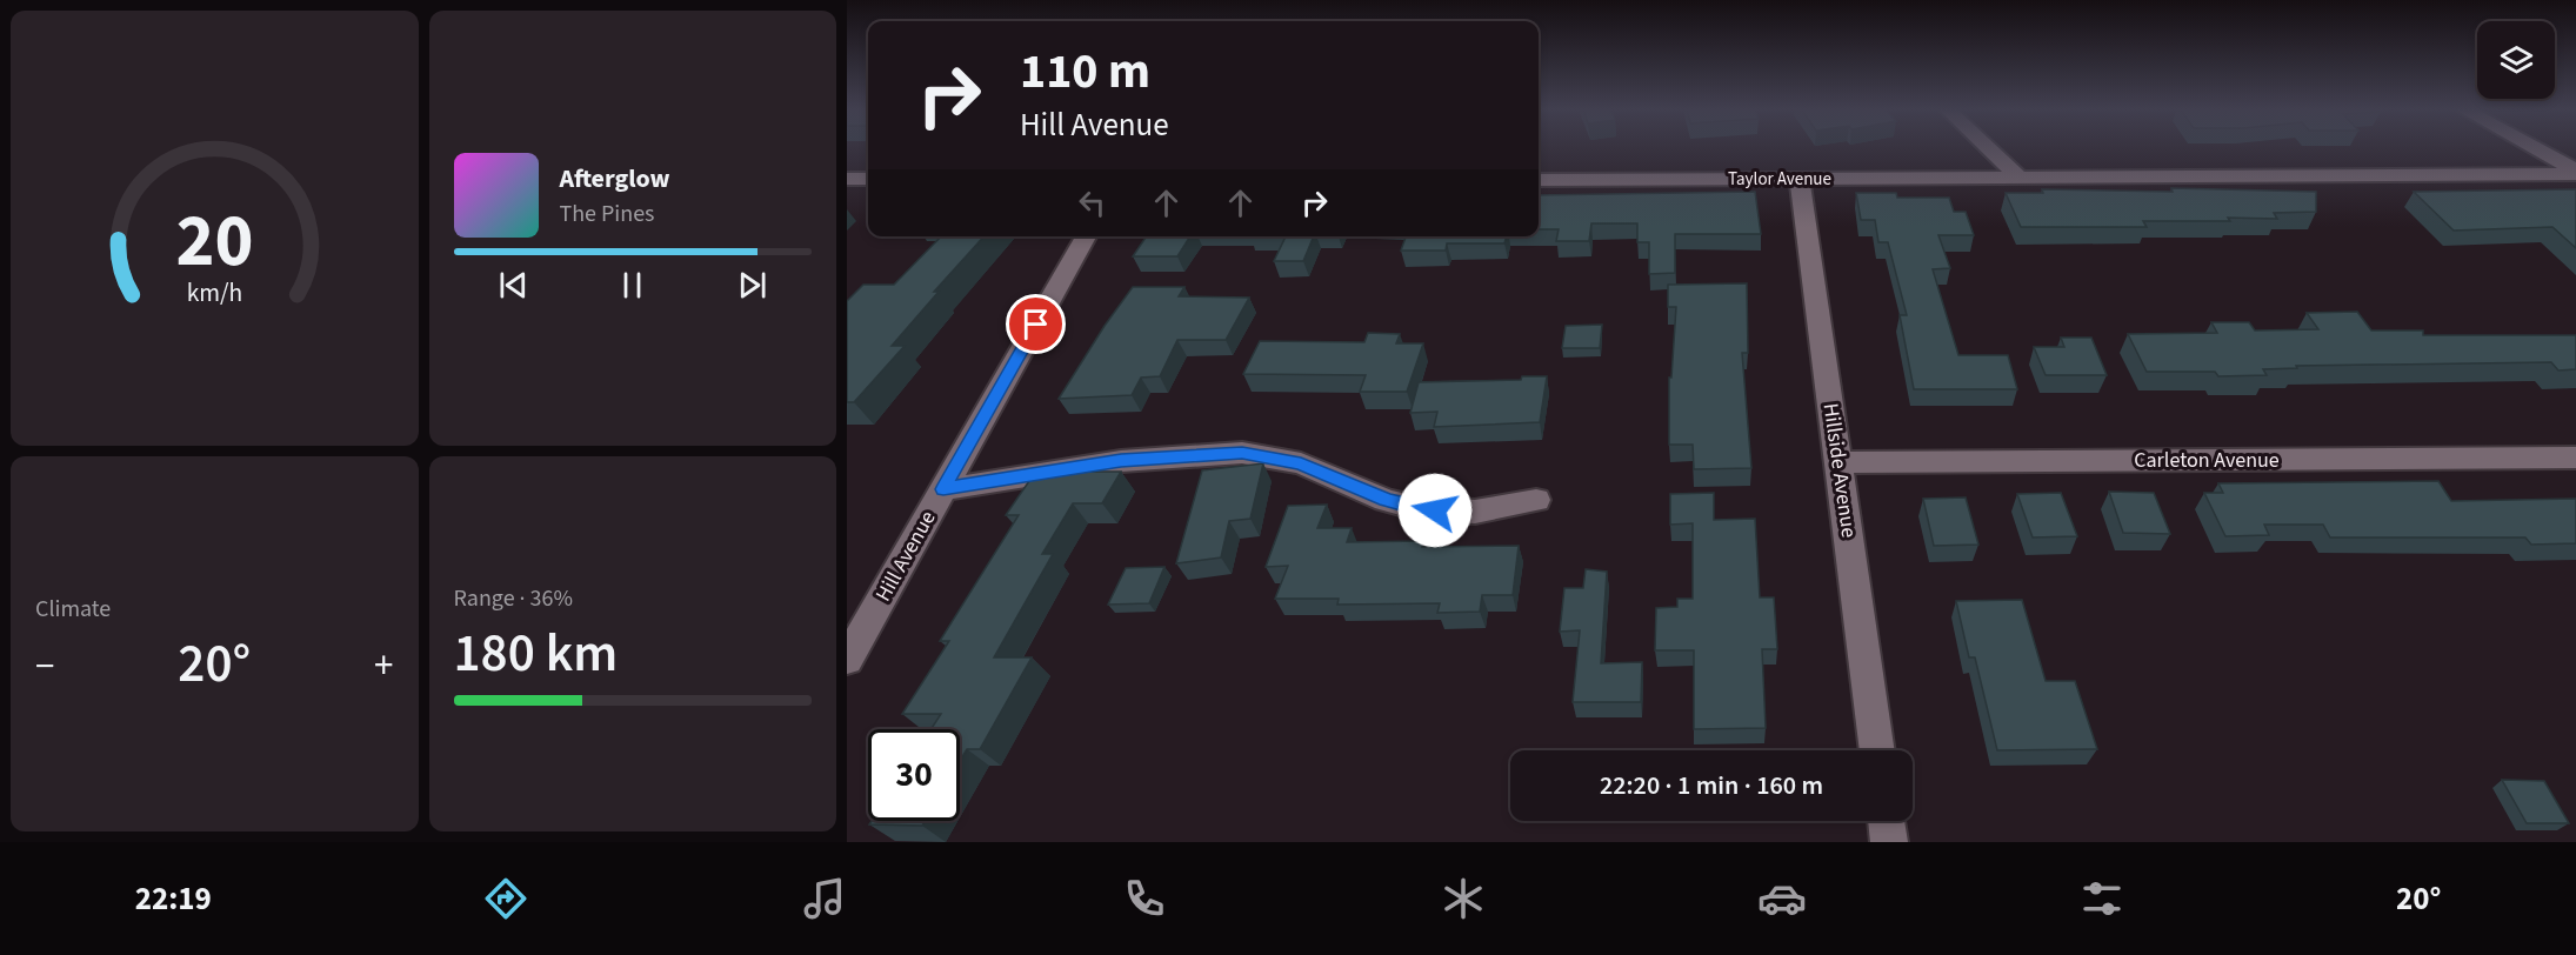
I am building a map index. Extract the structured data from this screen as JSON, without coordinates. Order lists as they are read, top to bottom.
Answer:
{
  "streets": {
    "street": [
      "Taylor Avenue",
      "Carleton Avenue",
      "Hillside Avenue",
      "Hill Avenue"
    ]
  },
  "crossings": [
    ["Taylor Avenue", "Hillside Avenue"],
    ["Carleton Avenue", "Hillside Avenue"]
  ],
  "page": {
    "turn": ["110 m", "Hill Avenue"],
    "song": ["Afterglow", "The Pines"],
    "tile": [
      "Climate",
      ["Range · 36%", "180 km"]
    ],
    "heat": ["−", "20°", "+"],
    "limit": "30",
    "trip": "22:20 · 1 min · 160 m",
    "tabs": ["22:19", "20°"],
    "gauge": ["20", "km/h"]
  }
}
